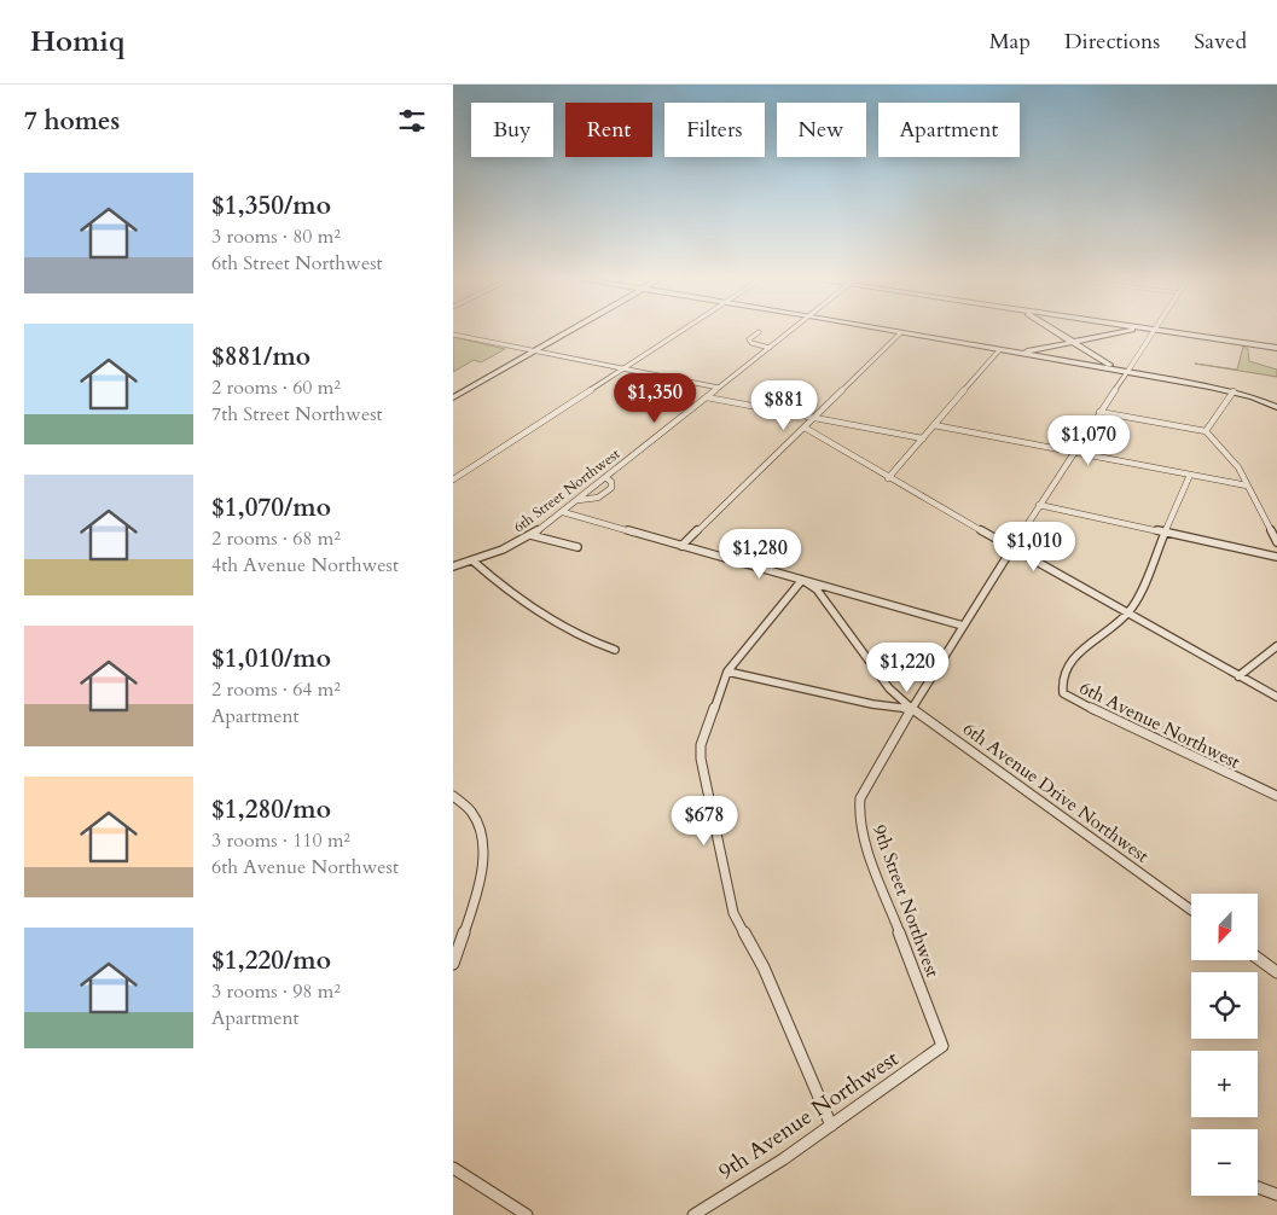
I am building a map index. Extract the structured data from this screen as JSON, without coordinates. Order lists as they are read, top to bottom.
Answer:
{
  "streets": {
    "street": [
      "6th Street Northwest",
      "6th Avenue Northwest",
      "6th Avenue Drive Northwest",
      "9th Street Northwest",
      "9th Avenue Northwest"
    ]
  },
  "crossings": [
    ["6th Avenue Drive Northwest", "9th Street Northwest"],
    ["9th Street Northwest", "9th Avenue Northwest"]
  ],
  "north": "bottom",
  "page": {
    "header": "Homiq",
    "nav": ["Map", "Directions", "Saved"],
    "heading": "7 homes",
    "chip": [
      "Buy",
      "Rent",
      "Filters",
      "New",
      "Apartment"
    ],
    "list": [
      {
        "name": "$1,350/mo",
        "note": "3 rooms · 80 m² · 6th Street Northwest"
      },
      {
        "name": "$881/mo",
        "note": "2 rooms · 60 m² · 7th Street Northwest"
      },
      {
        "name": "$1,070/mo",
        "note": "2 rooms · 68 m² · 4th Avenue Northwest"
      },
      {
        "name": "$1,010/mo",
        "note": "2 rooms · 64 m² · Apartment"
      },
      {
        "name": "$1,280/mo",
        "note": "3 rooms · 110 m² · 6th Avenue Northwest"
      },
      {
        "name": "$1,220/mo",
        "note": "3 rooms · 98 m² · Apartment"
      }
    ],
    "price": [
      "$1,350",
      "$881",
      "$1,070",
      "$1,010",
      "$1,280",
      "$1,220",
      "$678"
    ],
    "map_buttons": ["+", "−"]
  }
}
